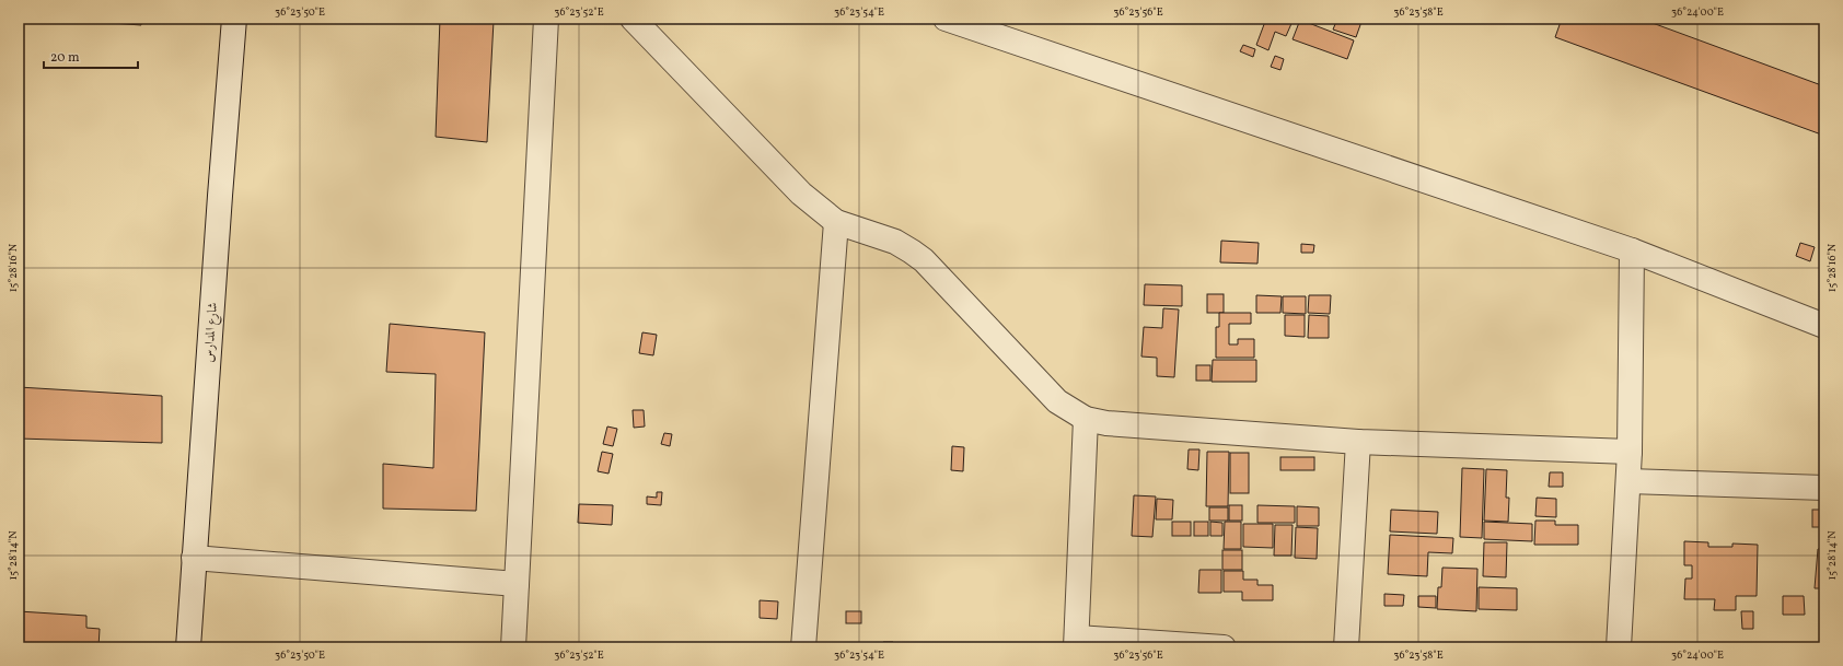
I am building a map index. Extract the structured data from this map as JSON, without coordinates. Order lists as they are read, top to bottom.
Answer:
{
  "streets": {
    "street": ["شارع المدارس"]
  },
  "scale_bar": "20 m",
  "coordinates": [
    "36°23'50\"E",
    "36°23'52\"E",
    "36°23'54\"E",
    "36°23'56\"E",
    "36°23'58\"E",
    "36°24'00\"E",
    "15°28'16\"N",
    "15°28'14\"N"
  ]
}
